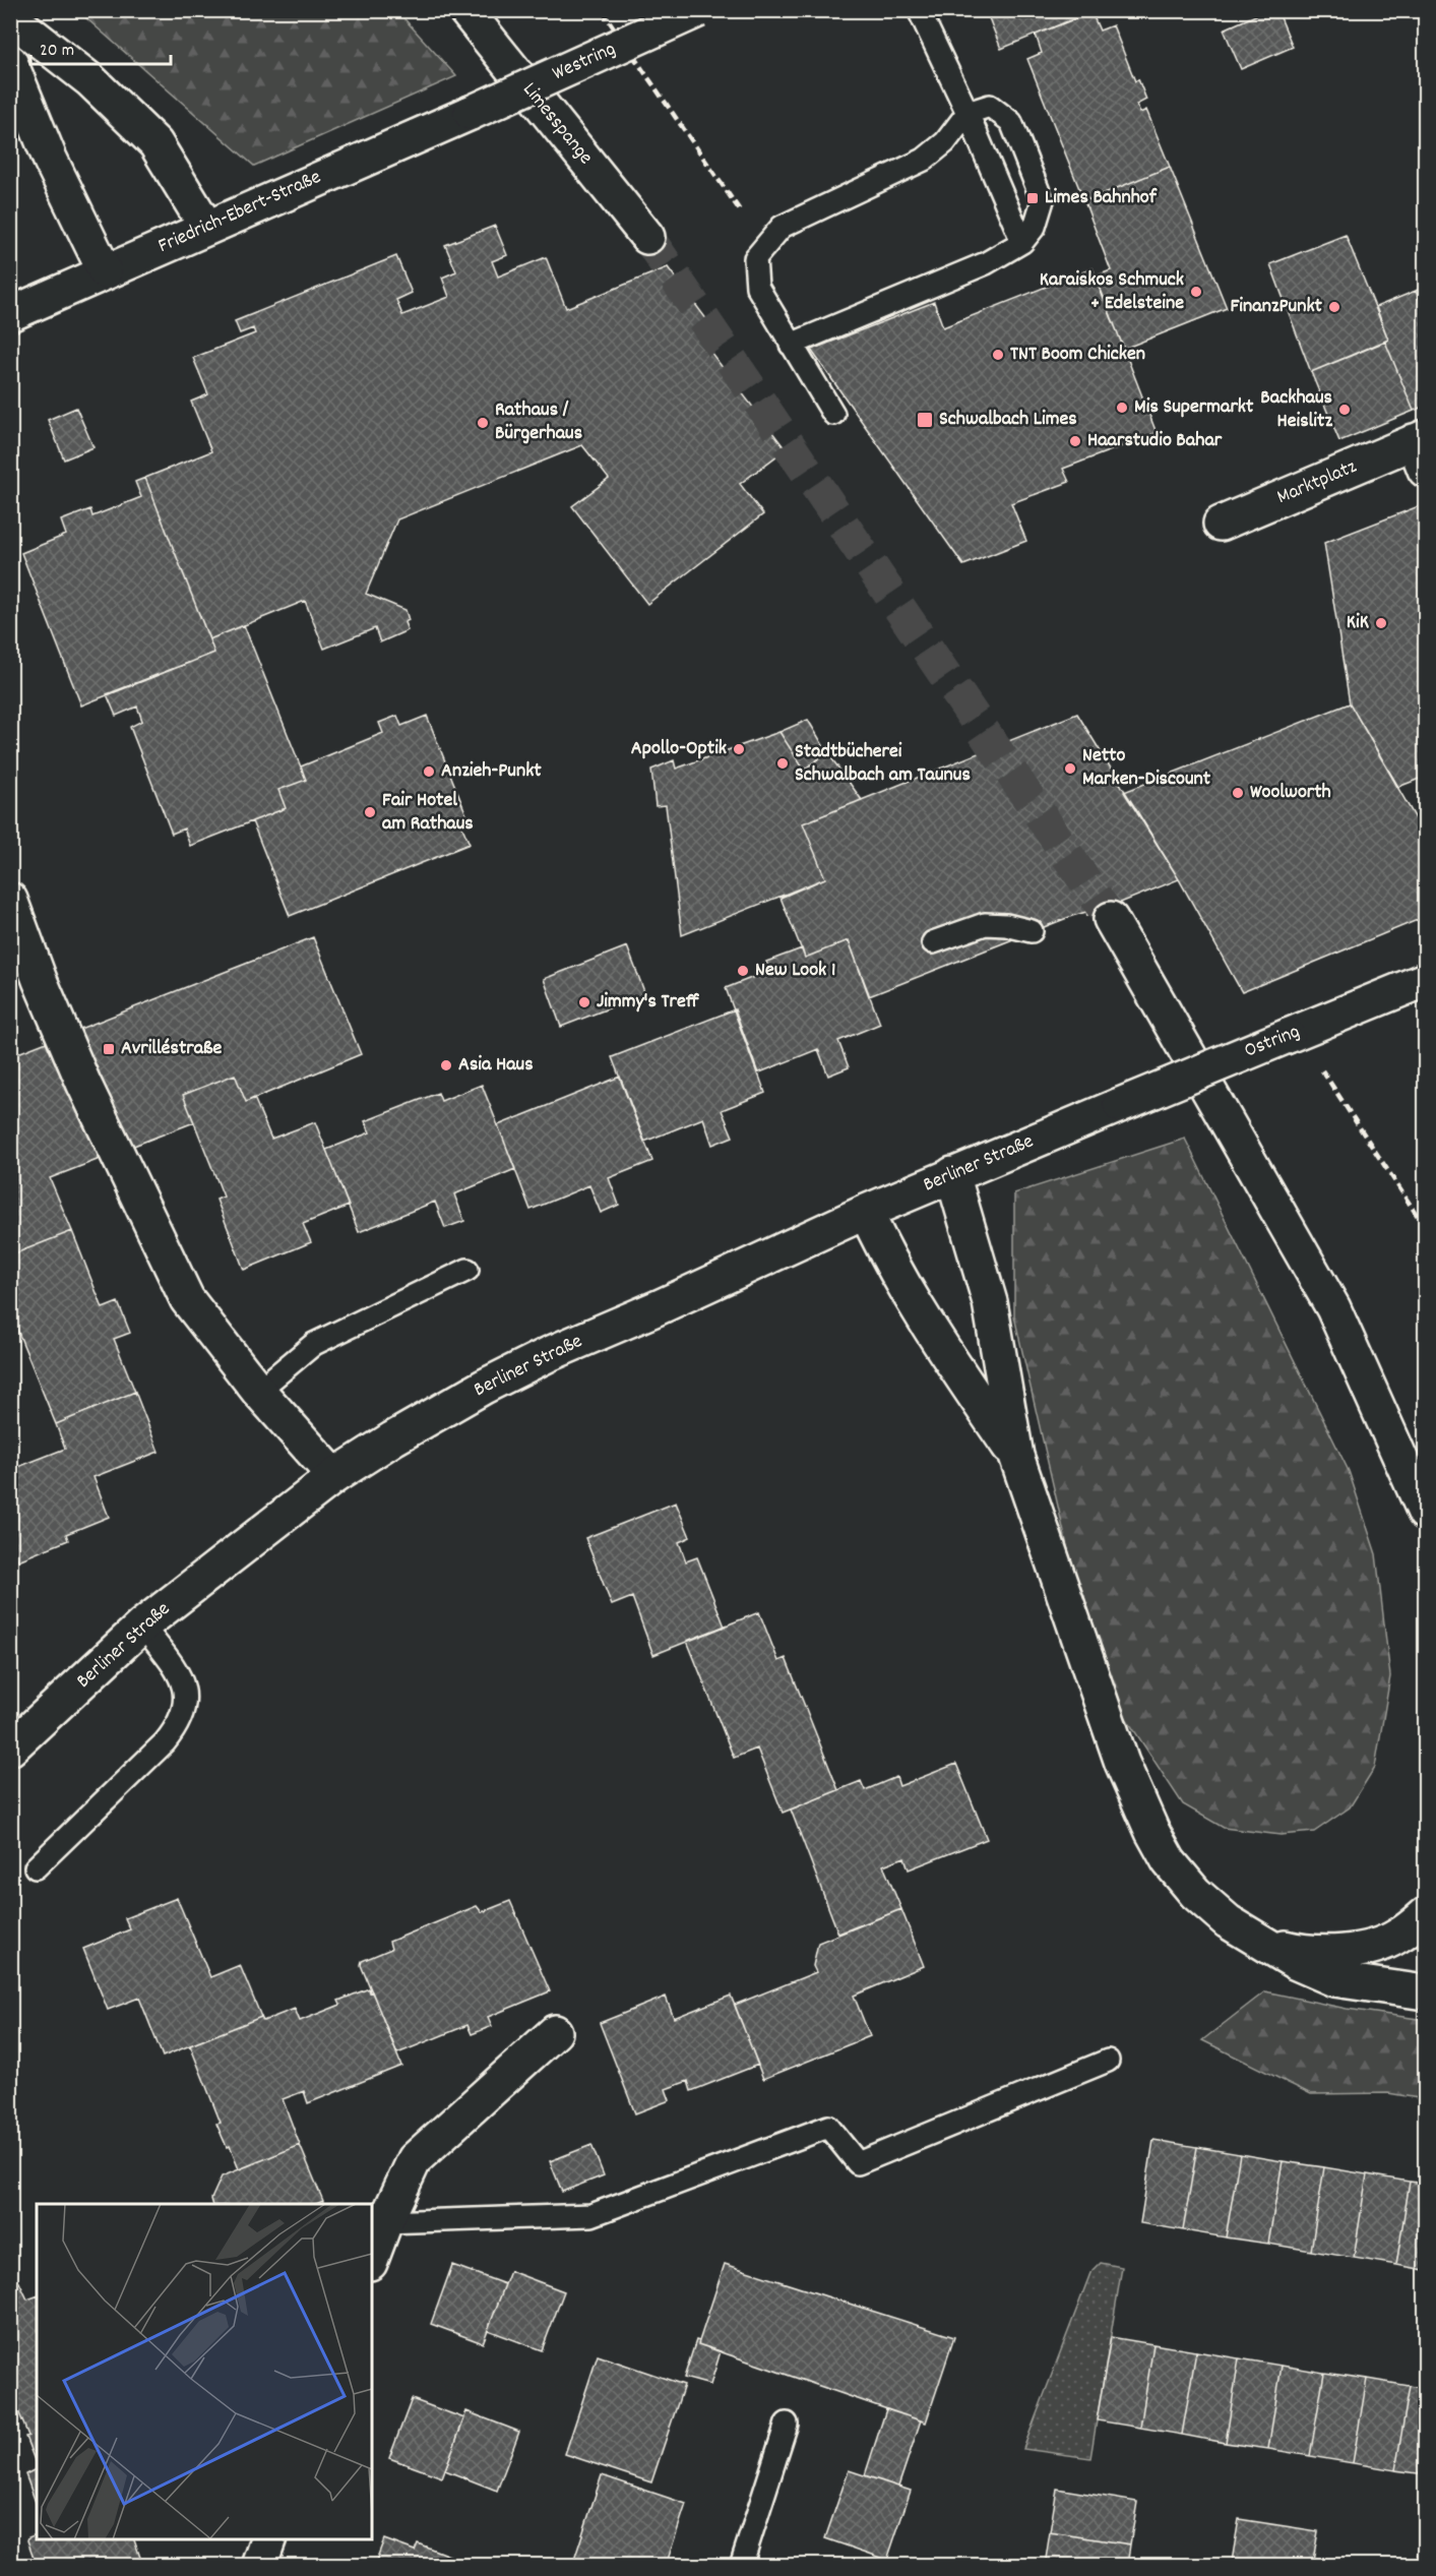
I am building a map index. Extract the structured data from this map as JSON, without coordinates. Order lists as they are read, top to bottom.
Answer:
{
  "streets": {
    "street": [
      "Westring",
      "Limesspange",
      "Friedrich-Ebert-Straße",
      "Marktplatz",
      "Ostring",
      "Berliner Straße"
    ]
  },
  "crossings": [
    ["Westring", "Friedrich-Ebert-Straße"],
    ["Ostring", "Berliner Straße"]
  ],
  "places": {
    "transit": ["Limes Bahnhof", "Schwalbach Limes", "Avrilléstraße"],
    "other": [
      "Karaiskos Schmuck + Edelsteine",
      "FinanzPunkt",
      "TNT Boom Chicken",
      "Mis Supermarkt",
      "Backhaus Heislitz",
      "Rathaus / Bürgerhaus",
      "Haarstudio Bahar",
      "KiK",
      "Apollo-Optik",
      "Stadtbücherei Schwalbach am Taunus",
      "Netto Marken-Discount",
      "Anzieh-Punkt",
      "Woolworth",
      "Fair Hotel am Rathaus",
      "New Look 1",
      "Jimmy's Treff",
      "Asia Haus"
    ]
  },
  "scale_bar": "20 m"
}
